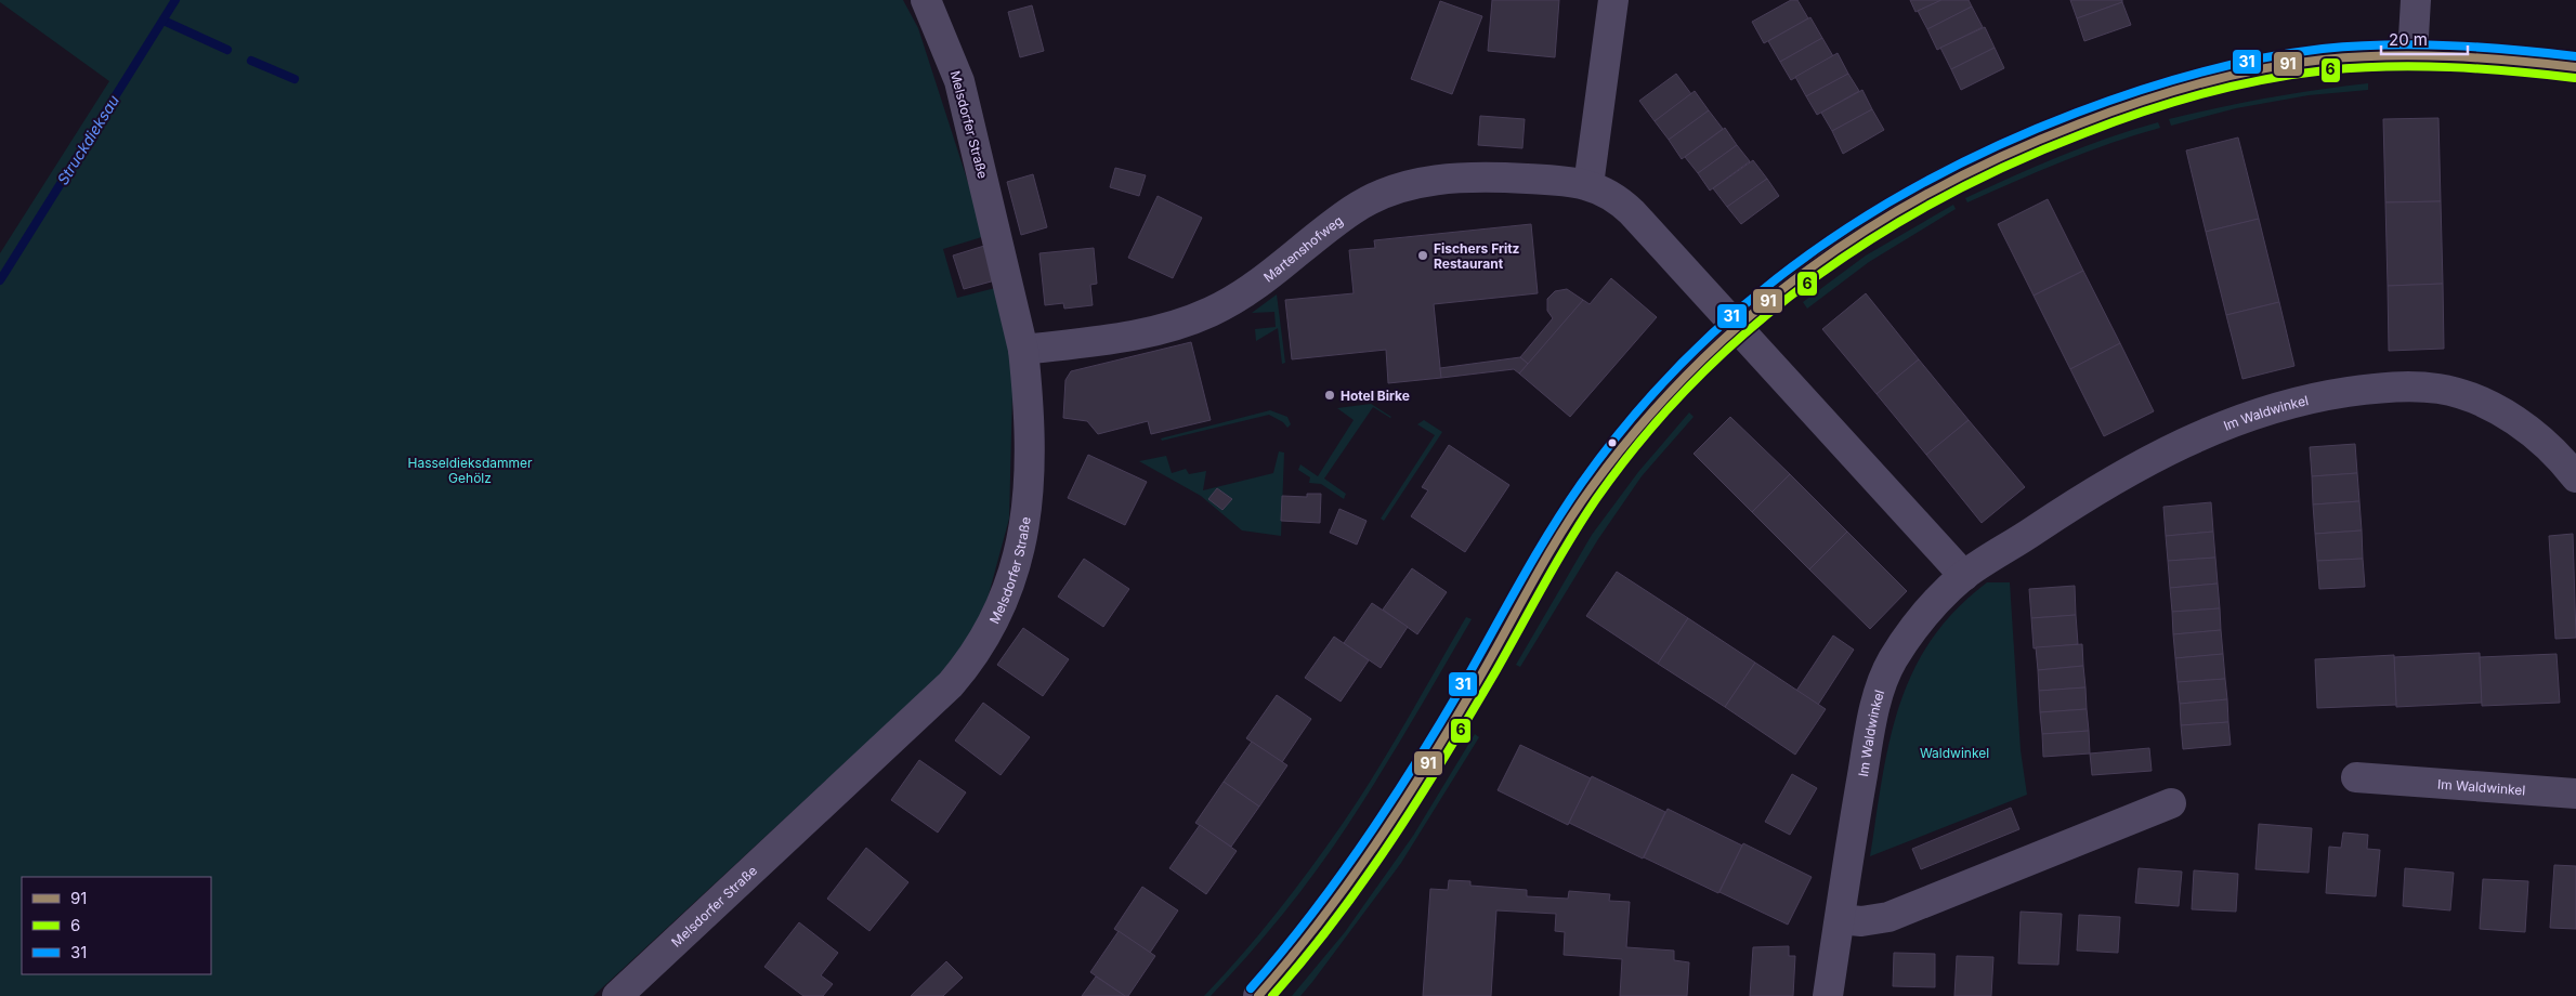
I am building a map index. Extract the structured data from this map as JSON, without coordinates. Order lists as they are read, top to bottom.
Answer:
{
  "streets": {
    "street": ["Melsdorfer Straße", "Martenshofweg", "Im Waldwinkel"]
  },
  "crossings": [
    ["Melsdorfer Straße", "Martenshofweg"]
  ],
  "water": ["Struckdieksau"],
  "parks": ["Hasseldieksdammer Gehölz", "Waldwinkel"],
  "places": ["Fischers Fritz Restaurant", "Hotel Birke"],
  "lines": ["transit line 31", "transit line 91", "transit line 6"],
  "legend": ["91", "6", "31"],
  "scale_bar": "20 m"
}
